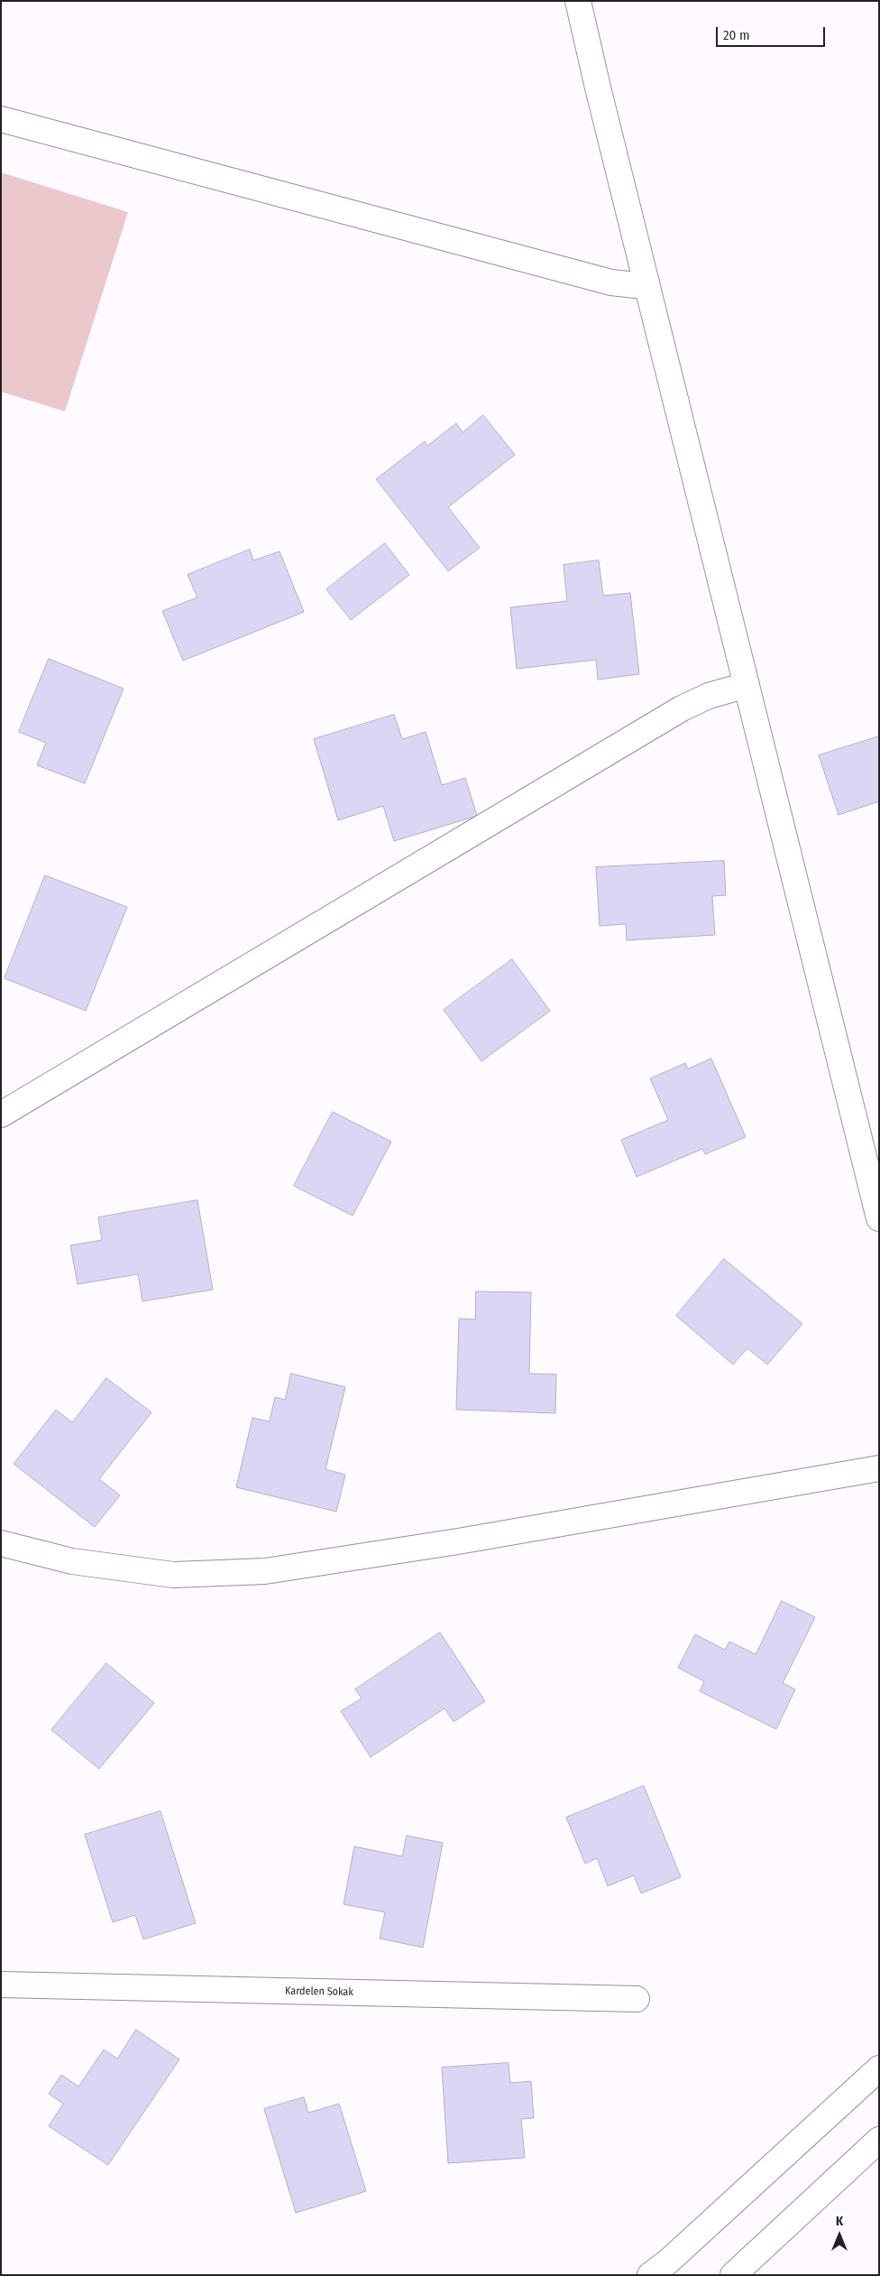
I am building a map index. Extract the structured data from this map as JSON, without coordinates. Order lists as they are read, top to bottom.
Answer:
{
  "streets": {
    "street": ["Kardelen Sokak"]
  },
  "scale_bar": "20 m",
  "north": "top"
}
